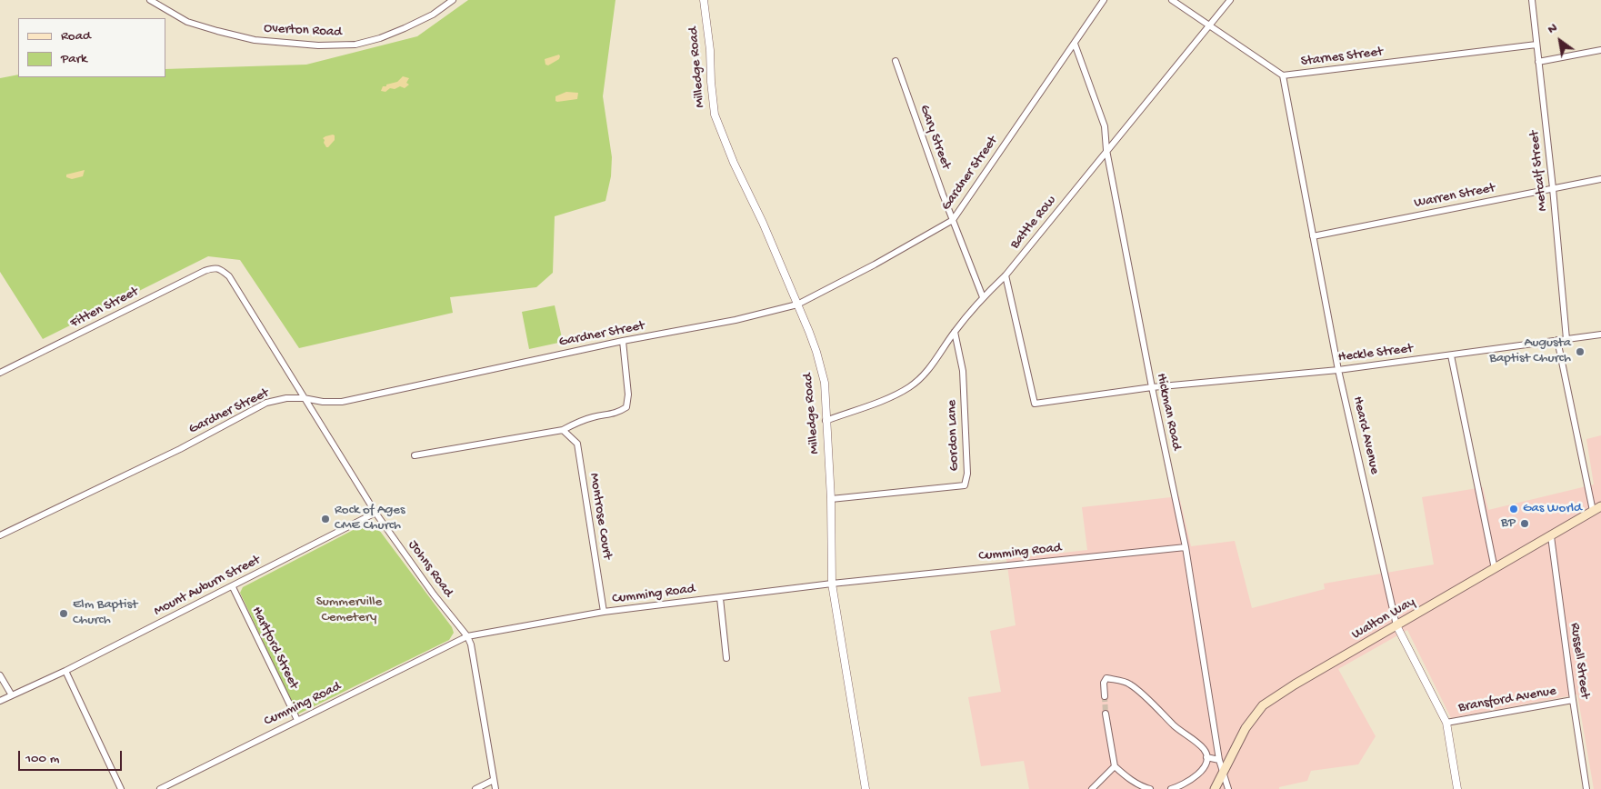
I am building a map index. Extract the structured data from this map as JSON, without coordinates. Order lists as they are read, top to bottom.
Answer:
{
  "streets": {
    "main road": ["Walton Way"],
    "street": [
      "Overton Road",
      "Starnes Street",
      "Milledge Road",
      "Gary Street",
      "Metcalf Street",
      "Gardner Street",
      "Warren Street",
      "Battle Row",
      "Fitten Street",
      "Heckle Street",
      "Hickman Road",
      "Gordon Lane",
      "Heard Avenue",
      "Montrose Court",
      "Cumming Road",
      "Johns Road",
      "Mount Auburn Street",
      "Hartford Street",
      "Russell Street",
      "Bransford Avenue"
    ]
  },
  "crossings": [
    ["Starnes Street", "Metcalf Street"],
    ["Starnes Street", "Battle Row"],
    ["Starnes Street", "Heard Avenue"],
    ["Milledge Road", "Gardner Street"],
    ["Milledge Road", "Battle Row"],
    ["Milledge Road", "Gordon Lane"],
    ["Milledge Road", "Cumming Road"],
    ["Gary Street", "Gardner Street"],
    ["Gary Street", "Battle Row"],
    ["Metcalf Street", "Warren Street"],
    ["Metcalf Street", "Heckle Street"],
    ["Gardner Street", "Hickman Road"],
    ["Gardner Street", "Johns Road"],
    ["Warren Street", "Heard Avenue"],
    ["Battle Row", "Hickman Road"],
    ["Battle Row", "Gordon Lane"],
    ["Fitten Street", "Johns Road"],
    ["Heckle Street", "Hickman Road"],
    ["Heckle Street", "Heard Avenue"],
    ["Hickman Road", "Cumming Road"],
    ["Hickman Road", "Walton Way"],
    ["Heard Avenue", "Walton Way"],
    ["Heard Avenue", "Bransford Avenue"],
    ["Montrose Court", "Cumming Road"],
    ["Cumming Road", "Johns Road"],
    ["Cumming Road", "Hartford Street"],
    ["Johns Road", "Mount Auburn Street"],
    ["Mount Auburn Street", "Hartford Street"],
    ["Walton Way", "Russell Street"],
    ["Russell Street", "Bransford Avenue"]
  ],
  "parks": ["Summerville Cemetery"],
  "places": [
    "Augusta Baptist Church",
    "Gas World",
    "Rock of Ages CME Church",
    "BP",
    "Elm Baptist Church"
  ],
  "legend": ["Road", "Park"],
  "scale_bar": "100 m",
  "north": "top left"
}
